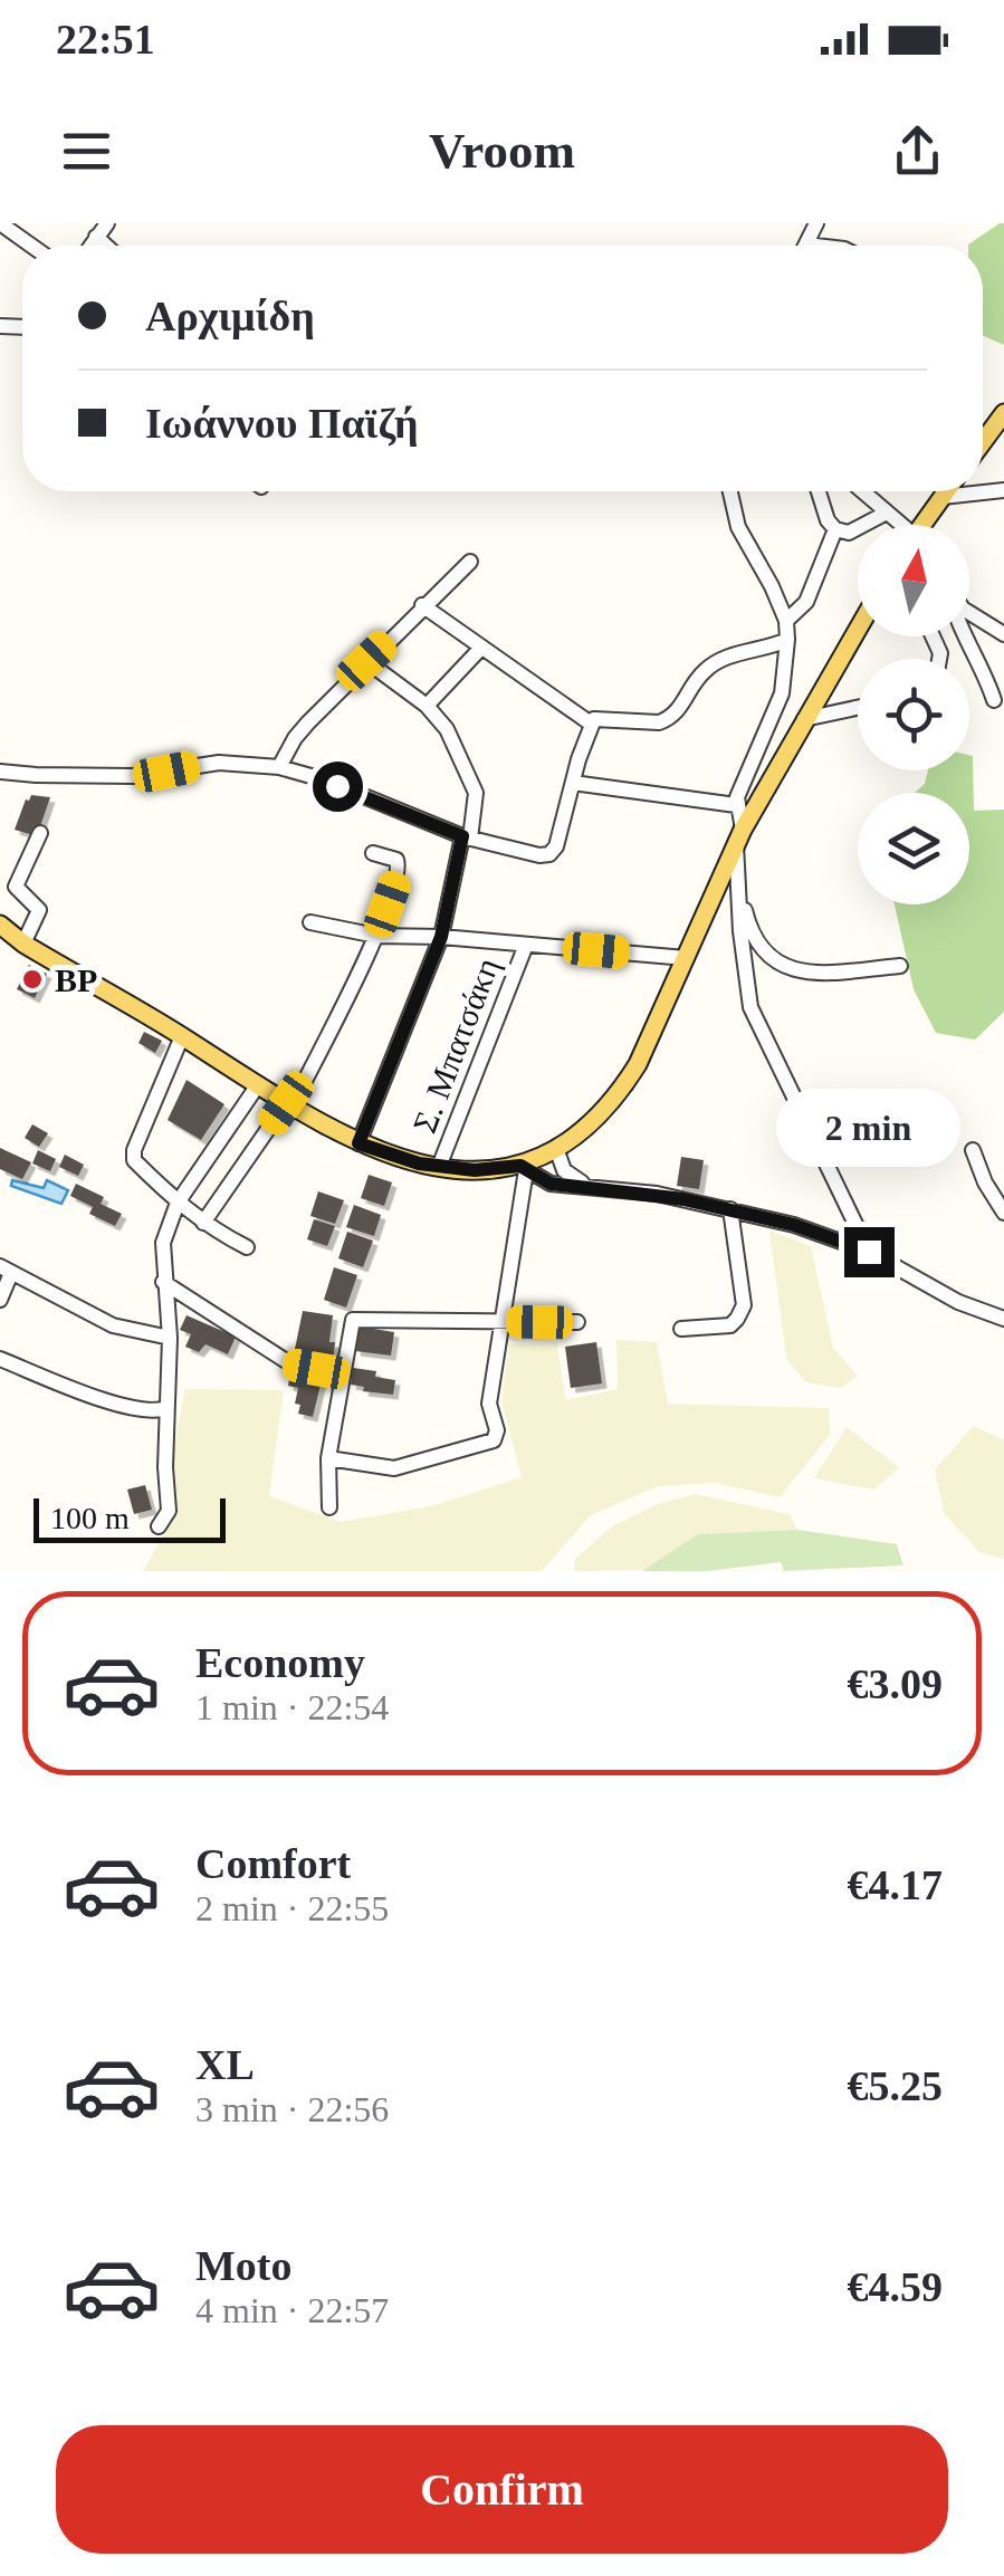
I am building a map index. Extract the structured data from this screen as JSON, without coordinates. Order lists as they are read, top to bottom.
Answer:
{
  "streets": {
    "street": ["Σ. Μπατσάκη"]
  },
  "places": ["BP"],
  "scale_bar": "100 m",
  "north": "top",
  "page": {
    "status": "22:51",
    "header": "Vroom",
    "banner": ["Αρχιμίδη", "Ιωάννου Παϊζή"],
    "bubble": "2 min",
    "scale": "100 m",
    "list": [
      {
        "name": "Economy",
        "note": "1 min · 22:54",
        "value": "€3.09"
      },
      {
        "name": "Comfort",
        "note": "2 min · 22:55",
        "value": "€4.17"
      },
      {
        "name": "XL",
        "note": "3 min · 22:56",
        "value": "€5.25"
      },
      {
        "name": "Moto",
        "note": "4 min · 22:57",
        "value": "€4.59"
      }
    ],
    "buttons": "Confirm"
  }
}
